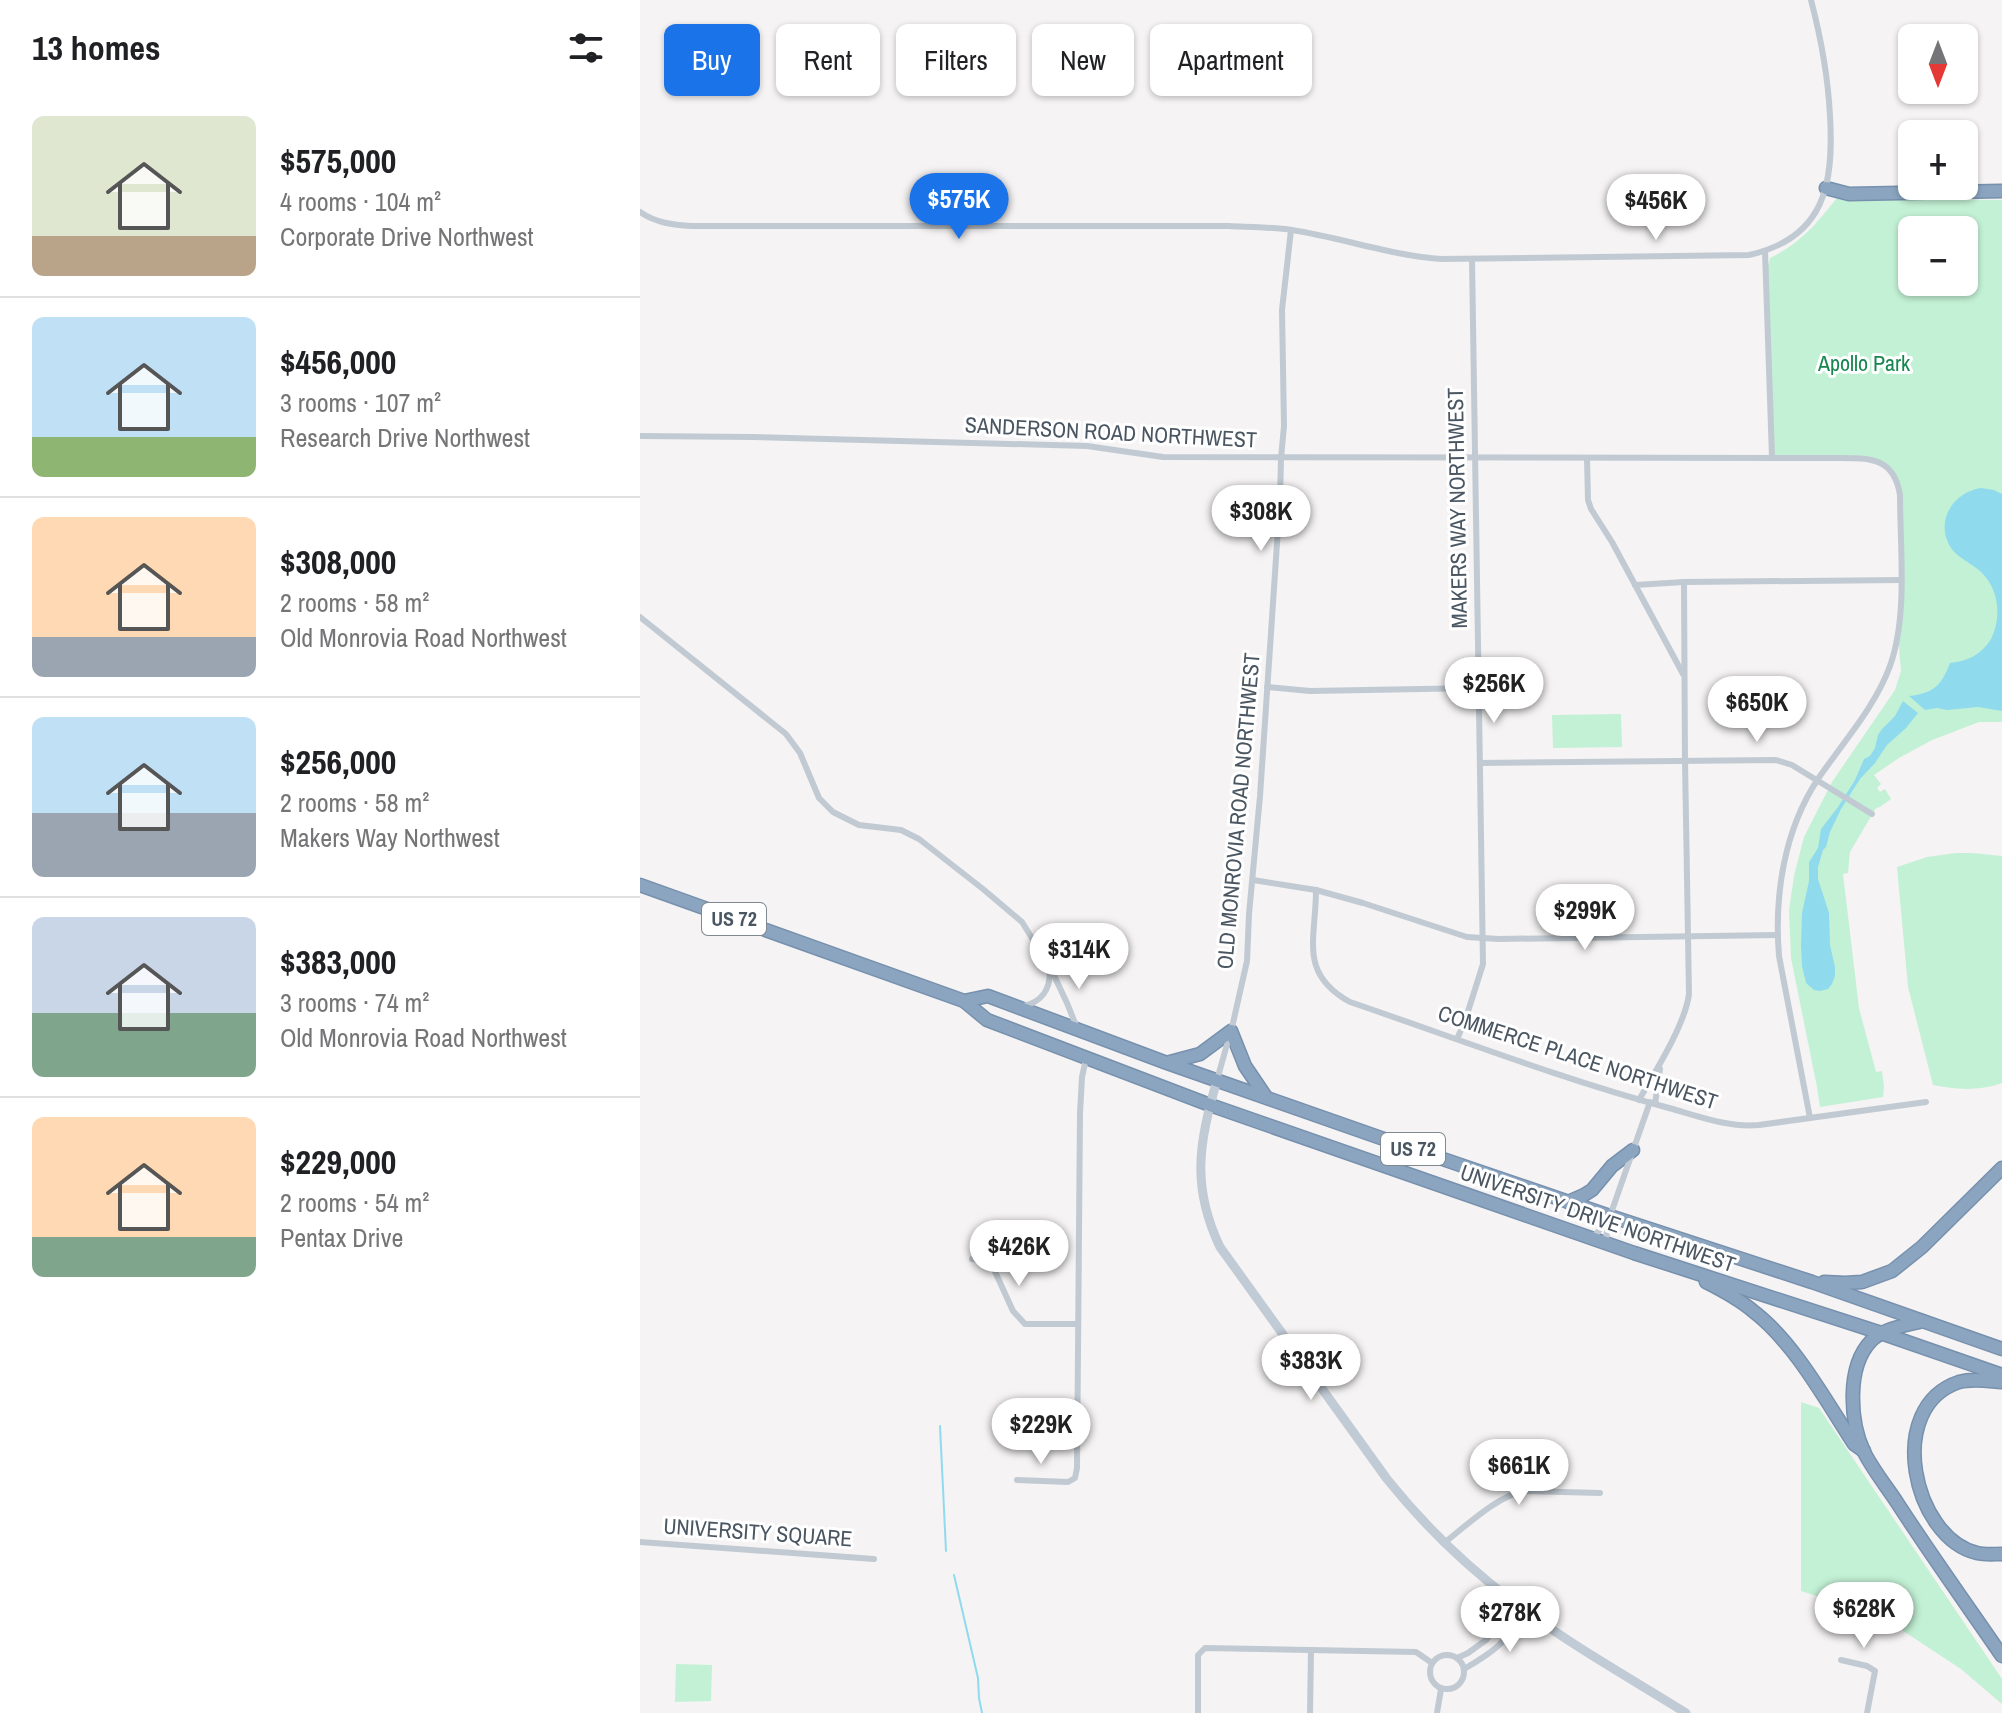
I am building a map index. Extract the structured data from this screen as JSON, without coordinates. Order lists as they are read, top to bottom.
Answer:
{
  "streets": {
    "highway": ["US 72", "UNIVERSITY DRIVE NORTHWEST"],
    "street": [
      "SANDERSON ROAD NORTHWEST",
      "MAKERS WAY NORTHWEST",
      "OLD MONROVIA ROAD NORTHWEST",
      "COMMERCE PLACE NORTHWEST",
      "UNIVERSITY SQUARE"
    ]
  },
  "crossings": [
    ["SANDERSON ROAD NORTHWEST", "MAKERS WAY NORTHWEST"],
    ["SANDERSON ROAD NORTHWEST", "OLD MONROVIA ROAD NORTHWEST"],
    ["SANDERSON ROAD NORTHWEST", "COMMERCE PLACE NORTHWEST"],
    ["MAKERS WAY NORTHWEST", "COMMERCE PLACE NORTHWEST"],
    ["OLD MONROVIA ROAD NORTHWEST", "UNIVERSITY DRIVE NORTHWEST"]
  ],
  "parks": ["Apollo Park"],
  "north": "bottom",
  "page": {
    "heading": "13 homes",
    "map_buttons": ["+", "−"],
    "chip": [
      "Buy",
      "Rent",
      "Filters",
      "New",
      "Apartment"
    ],
    "list": [
      {
        "name": "$575,000",
        "note": "4 rooms · 104 m² · Corporate Drive Northwest"
      },
      {
        "name": "$456,000",
        "note": "3 rooms · 107 m² · Research Drive Northwest"
      },
      {
        "name": "$308,000",
        "note": "2 rooms · 58 m² · Old Monrovia Road Northwest"
      },
      {
        "name": "$256,000",
        "note": "2 rooms · 58 m² · Makers Way Northwest"
      },
      {
        "name": "$383,000",
        "note": "3 rooms · 74 m² · Old Monrovia Road Northwest"
      },
      {
        "name": "$229,000",
        "note": "2 rooms · 54 m² · Pentax Drive"
      }
    ],
    "price": [
      "$575K",
      "$456K",
      "$308K",
      "$256K",
      "$650K",
      "$299K",
      "$314K",
      "$426K",
      "$383K",
      "$229K",
      "$661K",
      "$628K",
      "$278K"
    ]
  }
}
